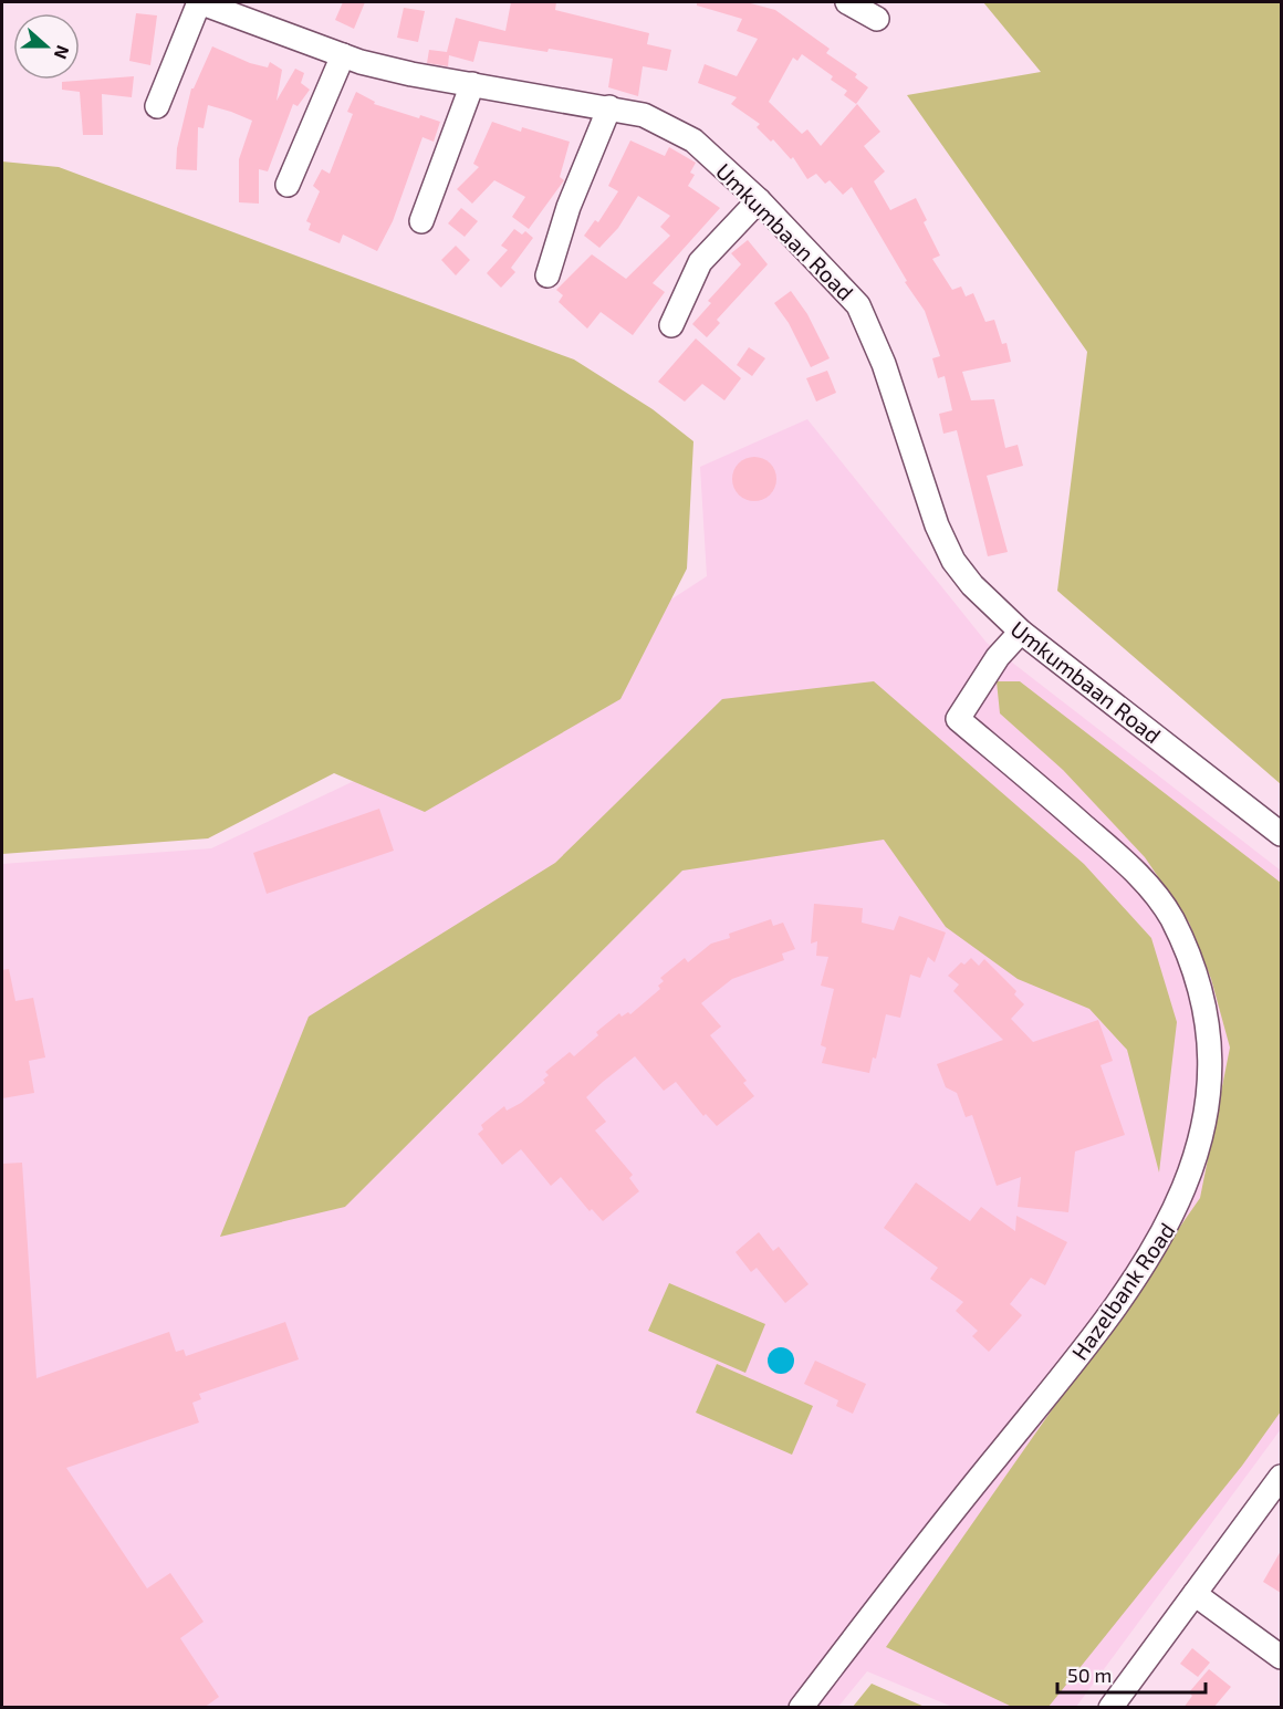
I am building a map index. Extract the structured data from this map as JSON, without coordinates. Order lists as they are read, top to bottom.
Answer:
{
  "streets": {
    "street": ["Umkumbaan Road", "Hazelbank Road"]
  },
  "crossings": [
    ["Umkumbaan Road", "Hazelbank Road"]
  ],
  "scale_bar": "50 m",
  "north": "right"
}
